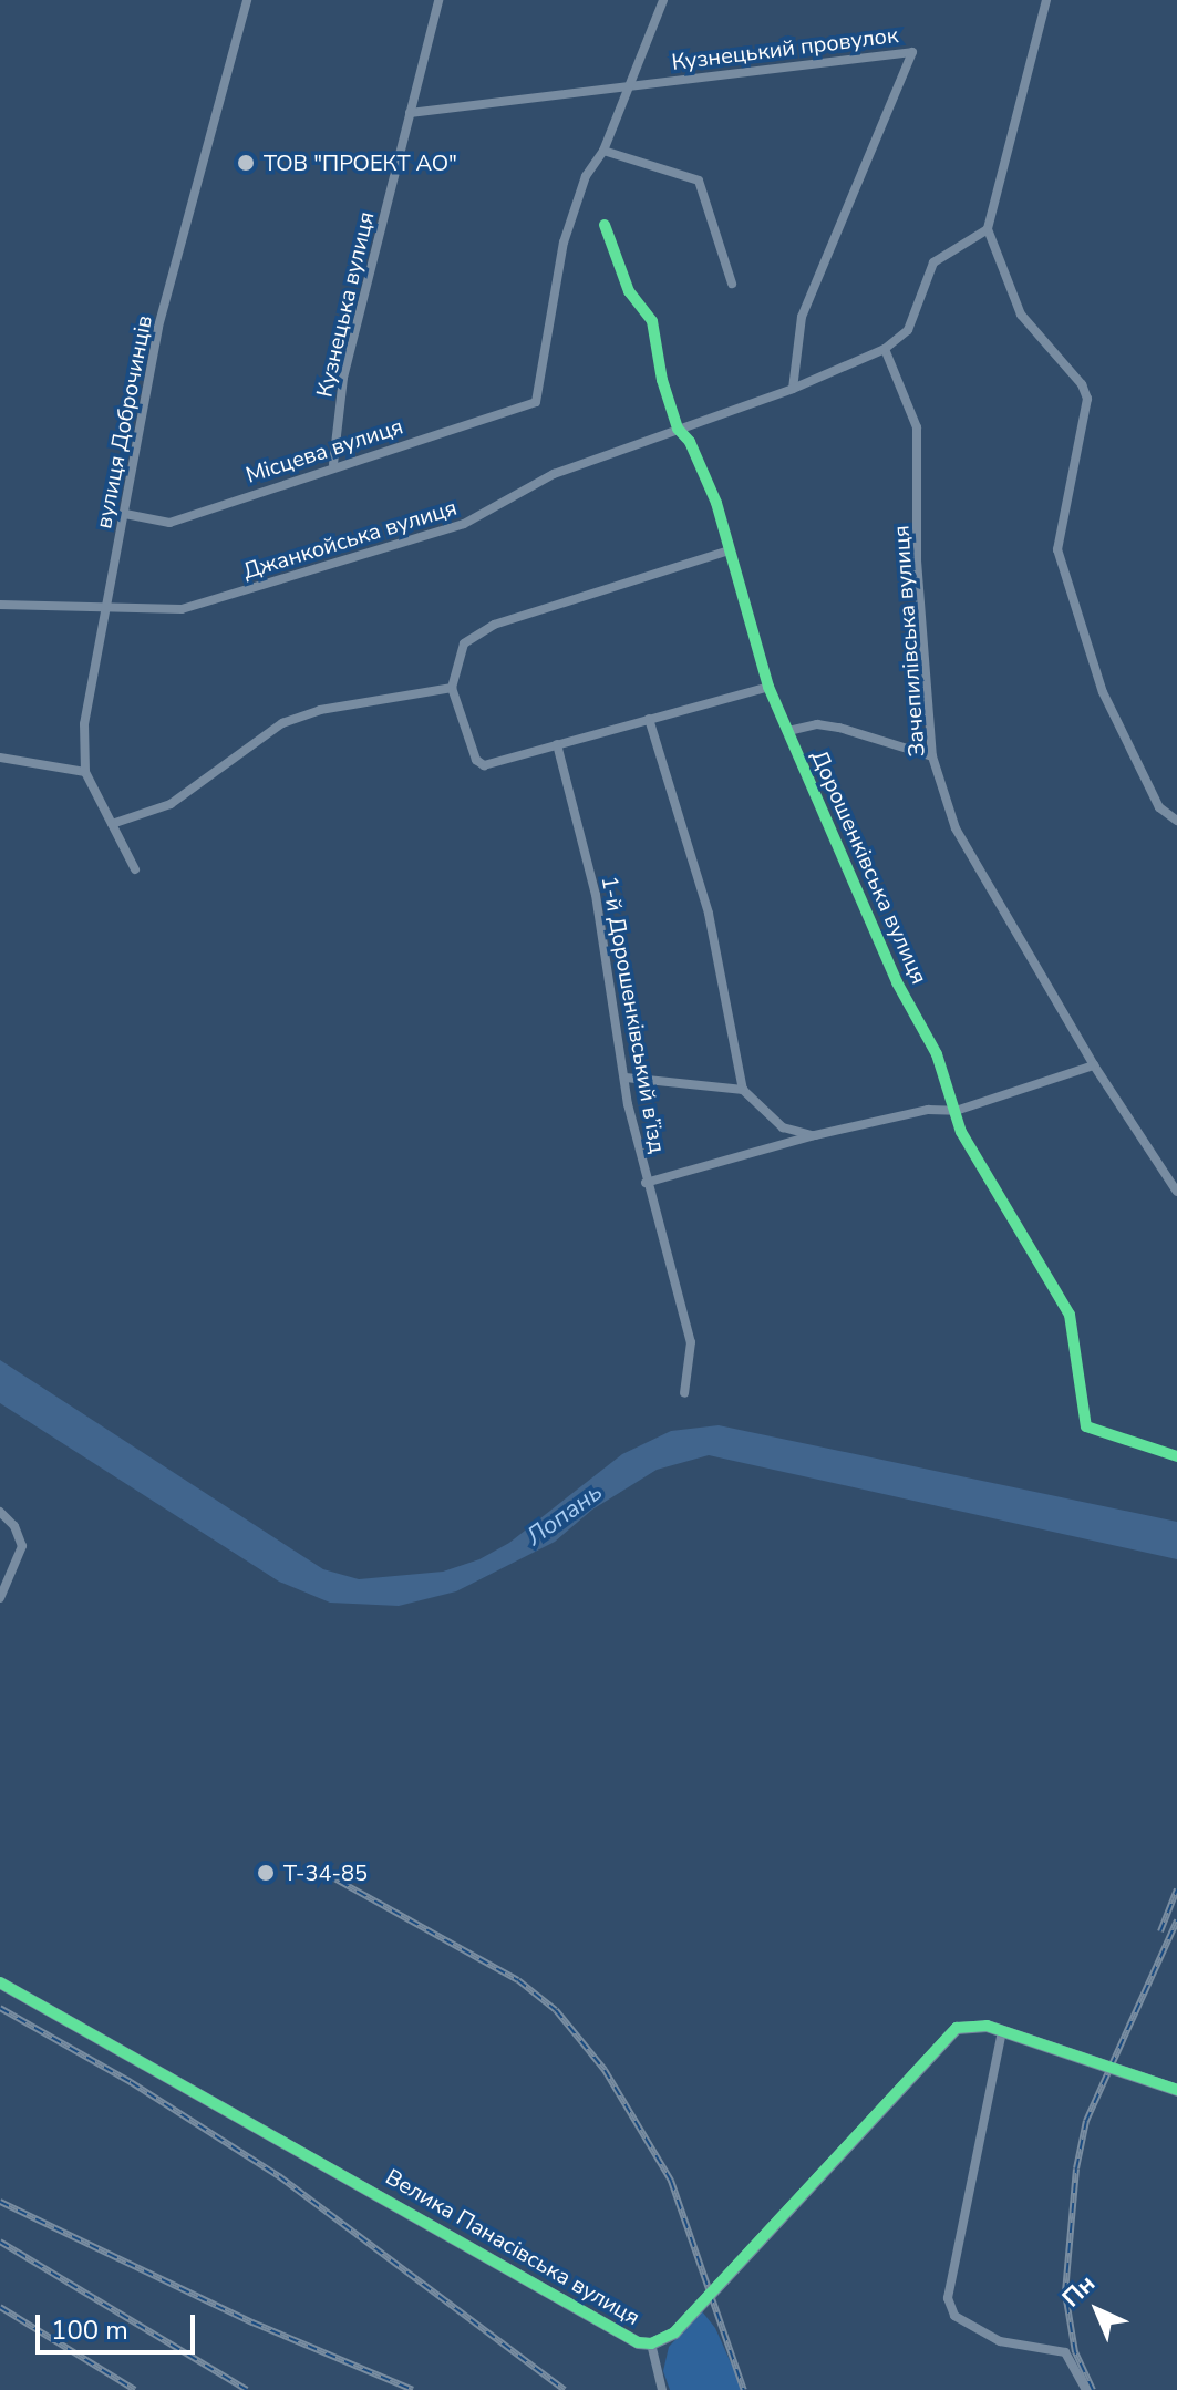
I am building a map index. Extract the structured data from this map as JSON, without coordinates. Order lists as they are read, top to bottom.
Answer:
{
  "streets": {
    "street": [
      "Кузнецький провулок",
      "Кузнецька вулиця",
      "вулиця Доброчинців",
      "Місцева вулиця",
      "Джанкойська вулиця",
      "Зачепилівська вулиця",
      "Дорошенківська вулиця",
      "1-й Дорошенківський в’їзд",
      "Велика Панасівська вулиця"
    ]
  },
  "crossings": [
    ["Кузнецький провулок", "Кузнецька вулиця"],
    ["Кузнецький провулок", "Джанкойська вулиця"],
    ["Кузнецька вулиця", "Місцева вулиця"],
    ["вулиця Доброчинців", "Місцева вулиця"],
    ["вулиця Доброчинців", "Джанкойська вулиця"],
    ["Джанкойська вулиця", "Зачепилівська вулиця"],
    ["Джанкойська вулиця", "Дорошенківська вулиця"]
  ],
  "water": ["Лопань"],
  "places": ["ТОВ \"ПРОЕКТ АО\"", "Т-34-85"],
  "scale_bar": "100 m",
  "north": "top left"
}
